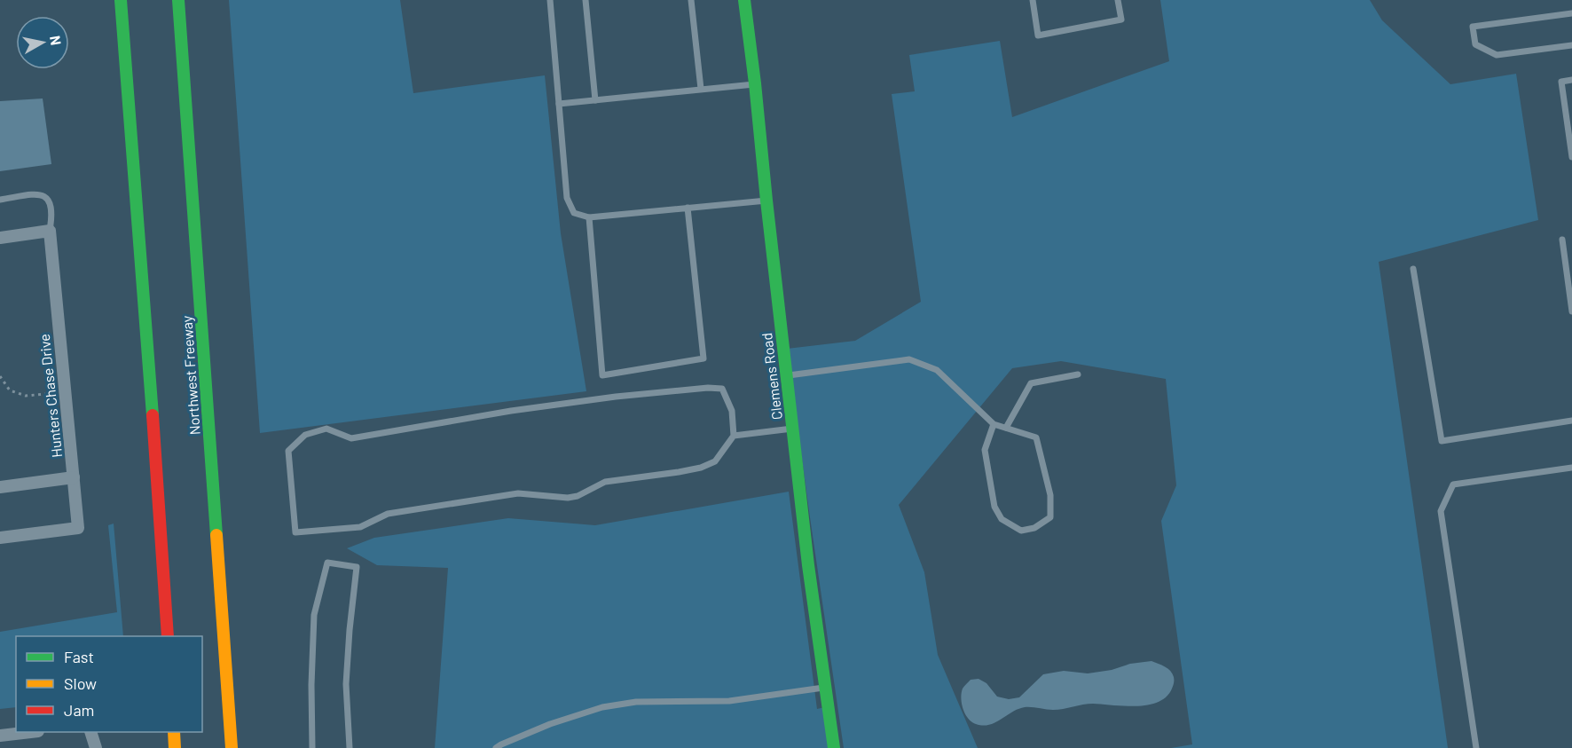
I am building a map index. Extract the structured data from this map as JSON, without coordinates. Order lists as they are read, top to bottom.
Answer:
{
  "streets": {
    "main road": ["Northwest Freeway", "Clemens Road"],
    "street": ["Hunters Chase Drive"]
  },
  "legend": ["Fast", "Slow", "Jam"],
  "north": "right"
}
